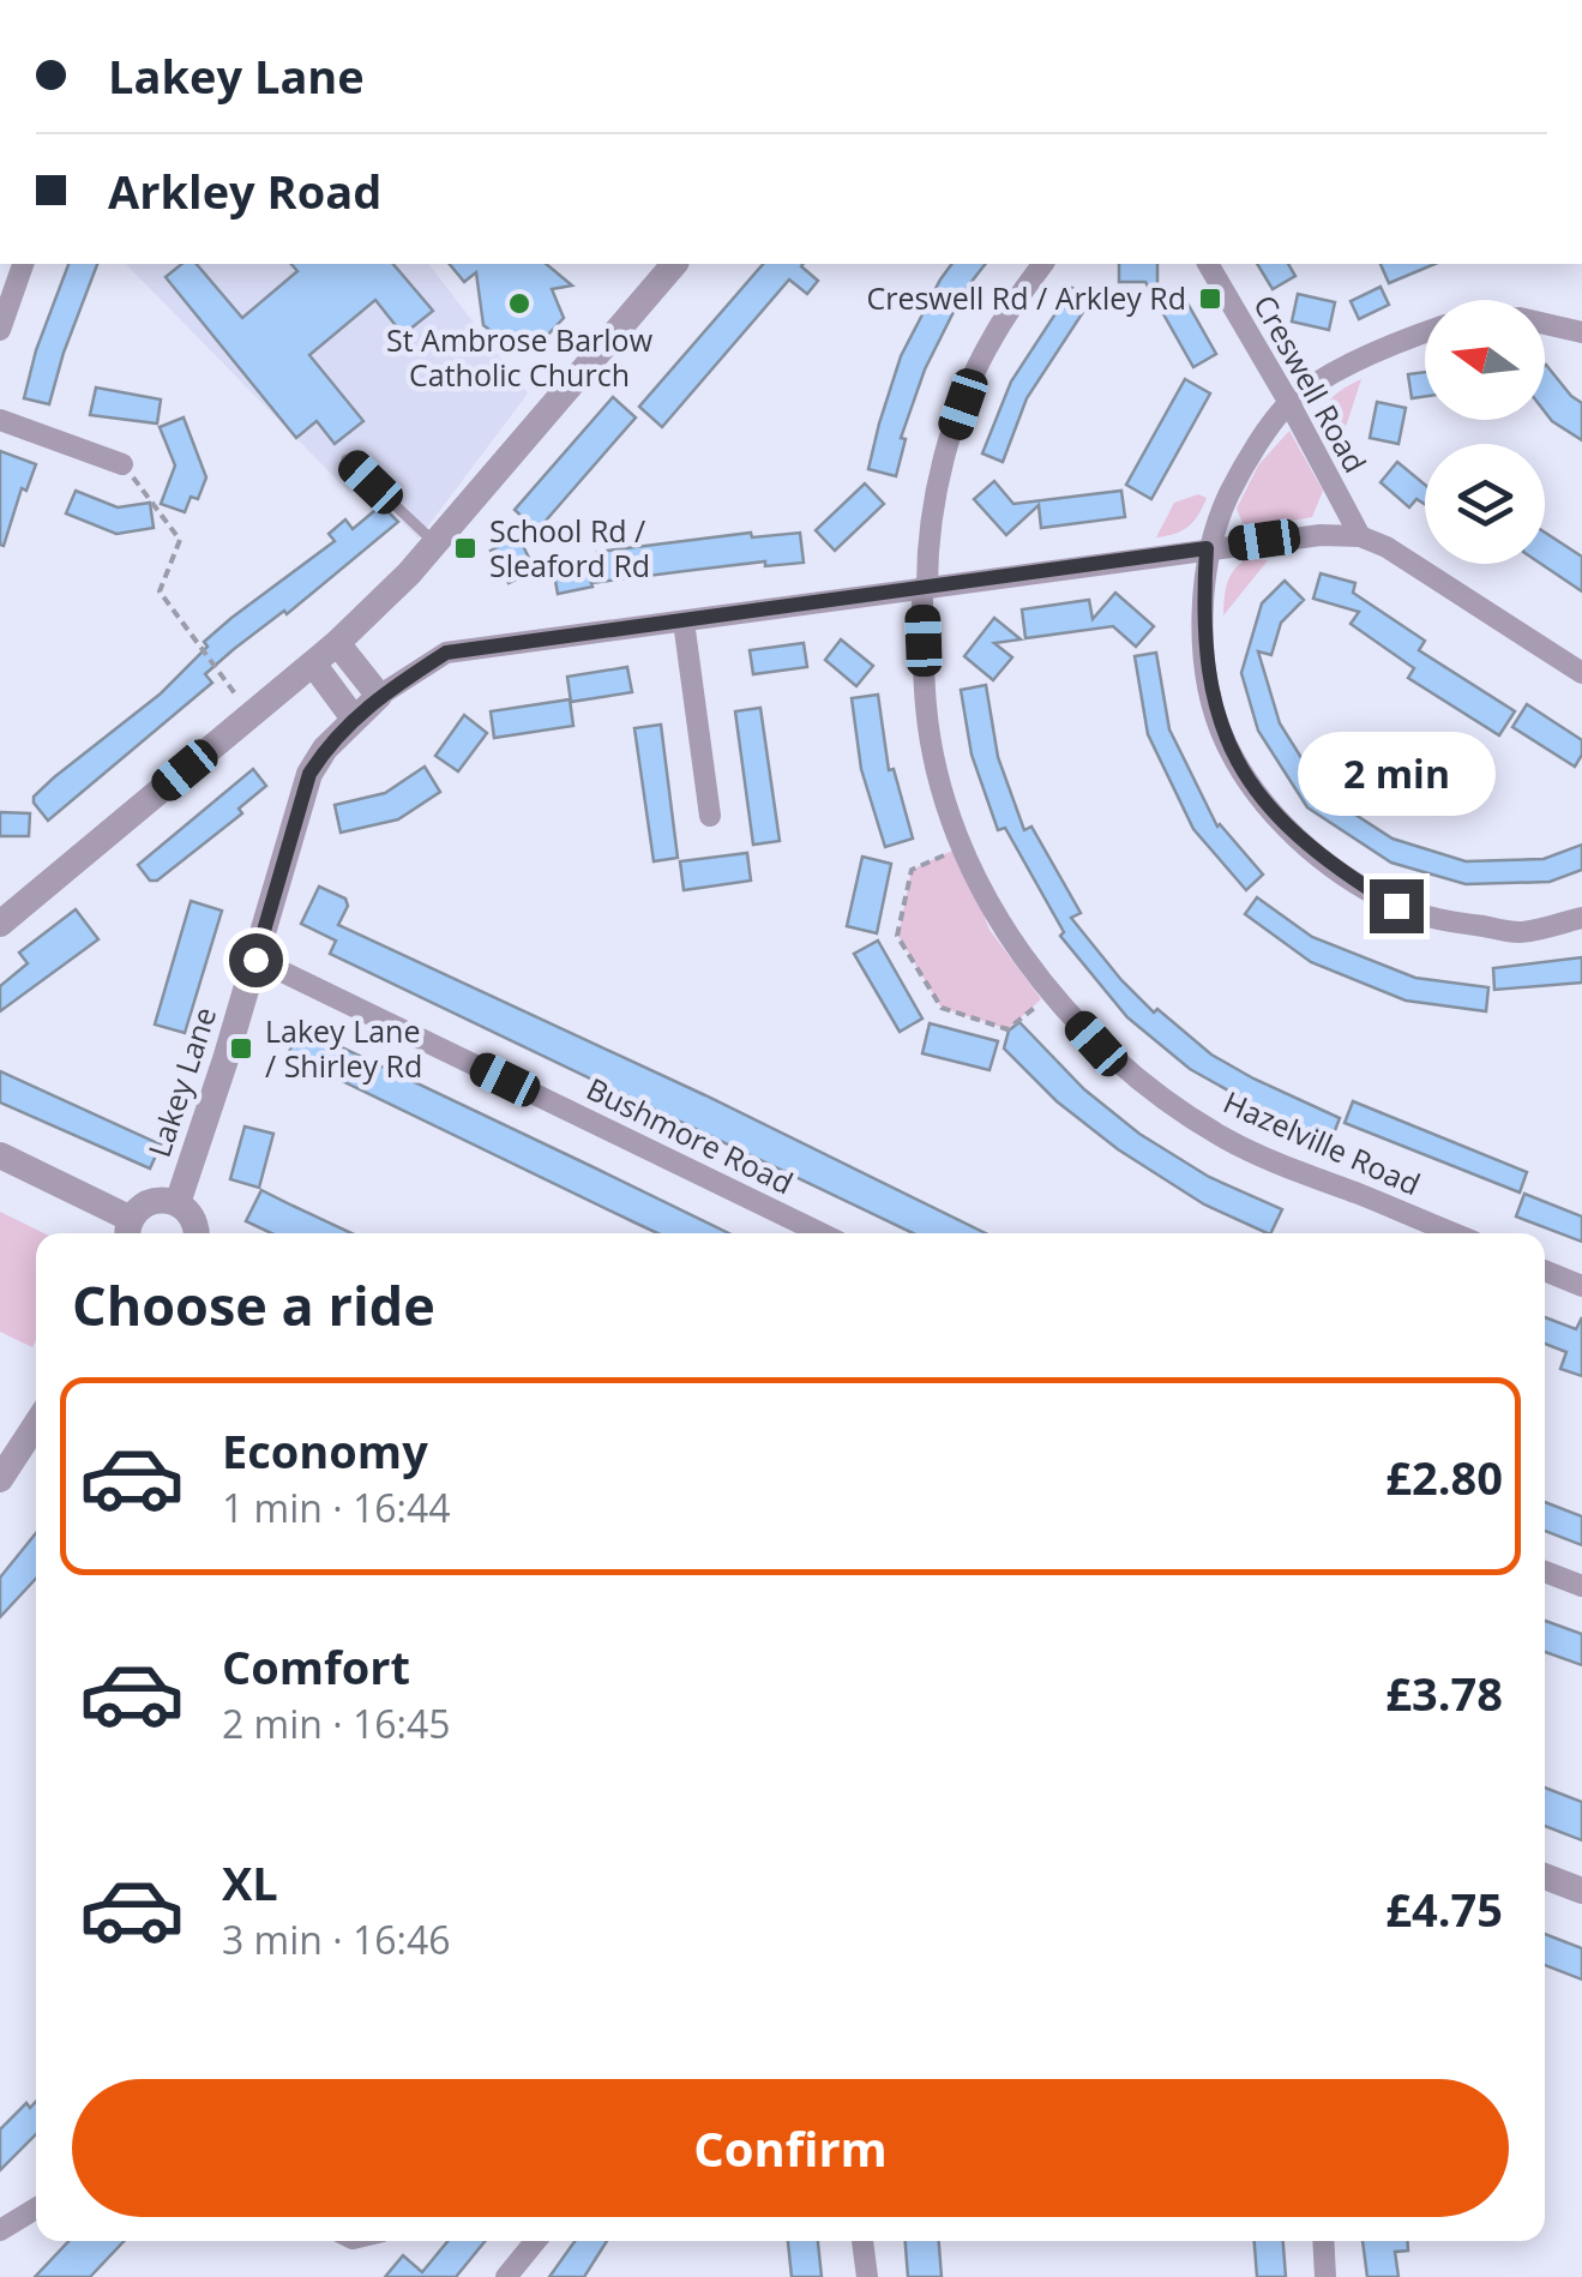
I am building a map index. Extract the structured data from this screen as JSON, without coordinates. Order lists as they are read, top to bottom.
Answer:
{
  "streets": {
    "street": [
      "Creswell Road",
      "Lakey Lane",
      "Bushmore Road",
      "Hazelville Road"
    ]
  },
  "crossings": [
    ["Lakey Lane", "Bushmore Road"]
  ],
  "places": {
    "transit": ["Creswell Rd / Arkley Rd", "School Rd / Sleaford Rd", "Lakey Lane / Shirley Rd"],
    "other": ["St Ambrose Barlow Catholic Church"]
  },
  "north": "left",
  "page": {
    "banner": ["Lakey Lane", "Arkley Road"],
    "bubble": "2 min",
    "heading": "Choose a ride",
    "list": [
      {
        "name": "Economy",
        "note": "1 min · 16:44",
        "value": "£2.80"
      },
      {
        "name": "Comfort",
        "note": "2 min · 16:45",
        "value": "£3.78"
      },
      {
        "name": "XL",
        "note": "3 min · 16:46",
        "value": "£4.75"
      }
    ],
    "buttons": "Confirm"
  }
}
